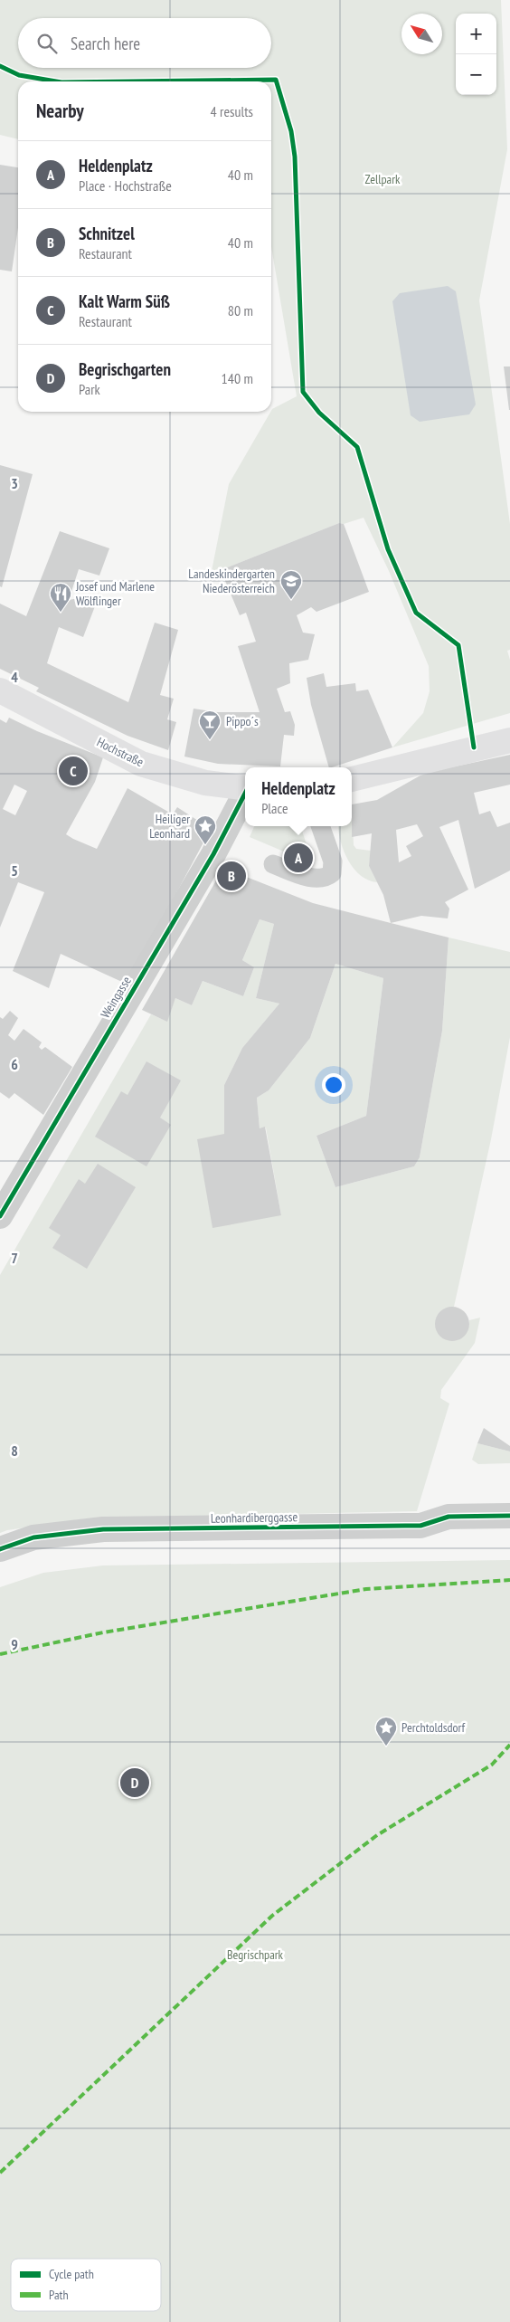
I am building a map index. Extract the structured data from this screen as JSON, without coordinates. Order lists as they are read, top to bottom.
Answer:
{
  "streets": {
    "main road": ["Hochstraße"],
    "street": ["Weingasse", "Leonhardiberggasse"]
  },
  "parks": ["Zellpark", "Begrischpark"],
  "places": {
    "school or university": ["Landeskindergarten Niederösterreich"],
    "restaurant": ["Josef und Marlene Wölflinger"],
    "bar": ["Pippo´s"],
    "place": ["Heiliger Leonhard", "Perchtoldsdorf"]
  },
  "legend": ["Cycle path", "Path"],
  "north": "top left",
  "page": {
    "map_buttons": ["+", "−"],
    "search": "Search here",
    "heading": ["Nearby", "4 results"],
    "list": [
      {
        "mark": "A",
        "name": "Heldenplatz",
        "note": "Place · Hochstraße",
        "value": "40 m"
      },
      {
        "mark": "B",
        "name": "Schnitzel",
        "note": "Restaurant",
        "value": "40 m"
      },
      {
        "mark": "C",
        "name": "Kalt Warm Süß",
        "note": "Restaurant",
        "value": "80 m"
      },
      {
        "mark": "D",
        "name": "Begrischgarten",
        "note": "Park",
        "value": "140 m"
      }
    ],
    "pins": [
      "C",
      "A",
      "B",
      "D"
    ],
    "popup": ["Heldenplatz", "Place"]
  },
  "grid": {
    "rows": [
      "3",
      "4",
      "5",
      "6",
      "7",
      "8",
      "9"
    ]
  }
}
